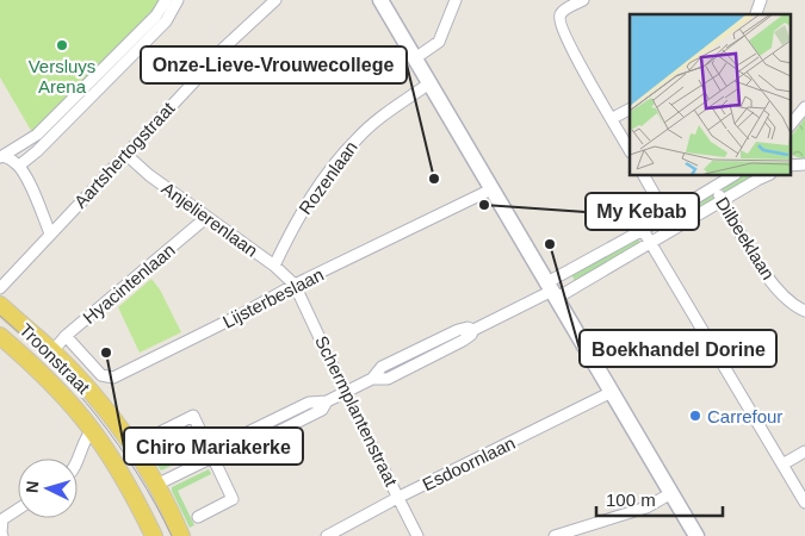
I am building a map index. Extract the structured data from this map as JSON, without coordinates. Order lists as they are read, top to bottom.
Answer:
{
  "streets": {
    "main road": ["Troonstraat"],
    "street": [
      "Aartshertogstraat",
      "Rozenlaan",
      "Anjelierenlaan",
      "Dilbeeklaan",
      "Hyacintenlaan",
      "Lijsterbeslaan",
      "Schermplantenstraat",
      "Esdoornlaan"
    ]
  },
  "crossings": [
    ["Aartshertogstraat", "Anjelierenlaan"],
    ["Rozenlaan", "Anjelierenlaan"],
    ["Anjelierenlaan", "Hyacintenlaan"],
    ["Anjelierenlaan", "Lijsterbeslaan"],
    ["Anjelierenlaan", "Schermplantenstraat"],
    ["Hyacintenlaan", "Lijsterbeslaan"],
    ["Hyacintenlaan", "Troonstraat"],
    ["Lijsterbeslaan", "Schermplantenstraat"],
    ["Schermplantenstraat", "Esdoornlaan"]
  ],
  "places": [
    "Versluys Arena",
    "Onze-Lieve-Vrouwecollege",
    "My Kebab",
    "Boekhandel Dorine",
    "Chiro Mariakerke",
    "Carrefour"
  ],
  "scale_bar": "100 m",
  "north": "left"
}
